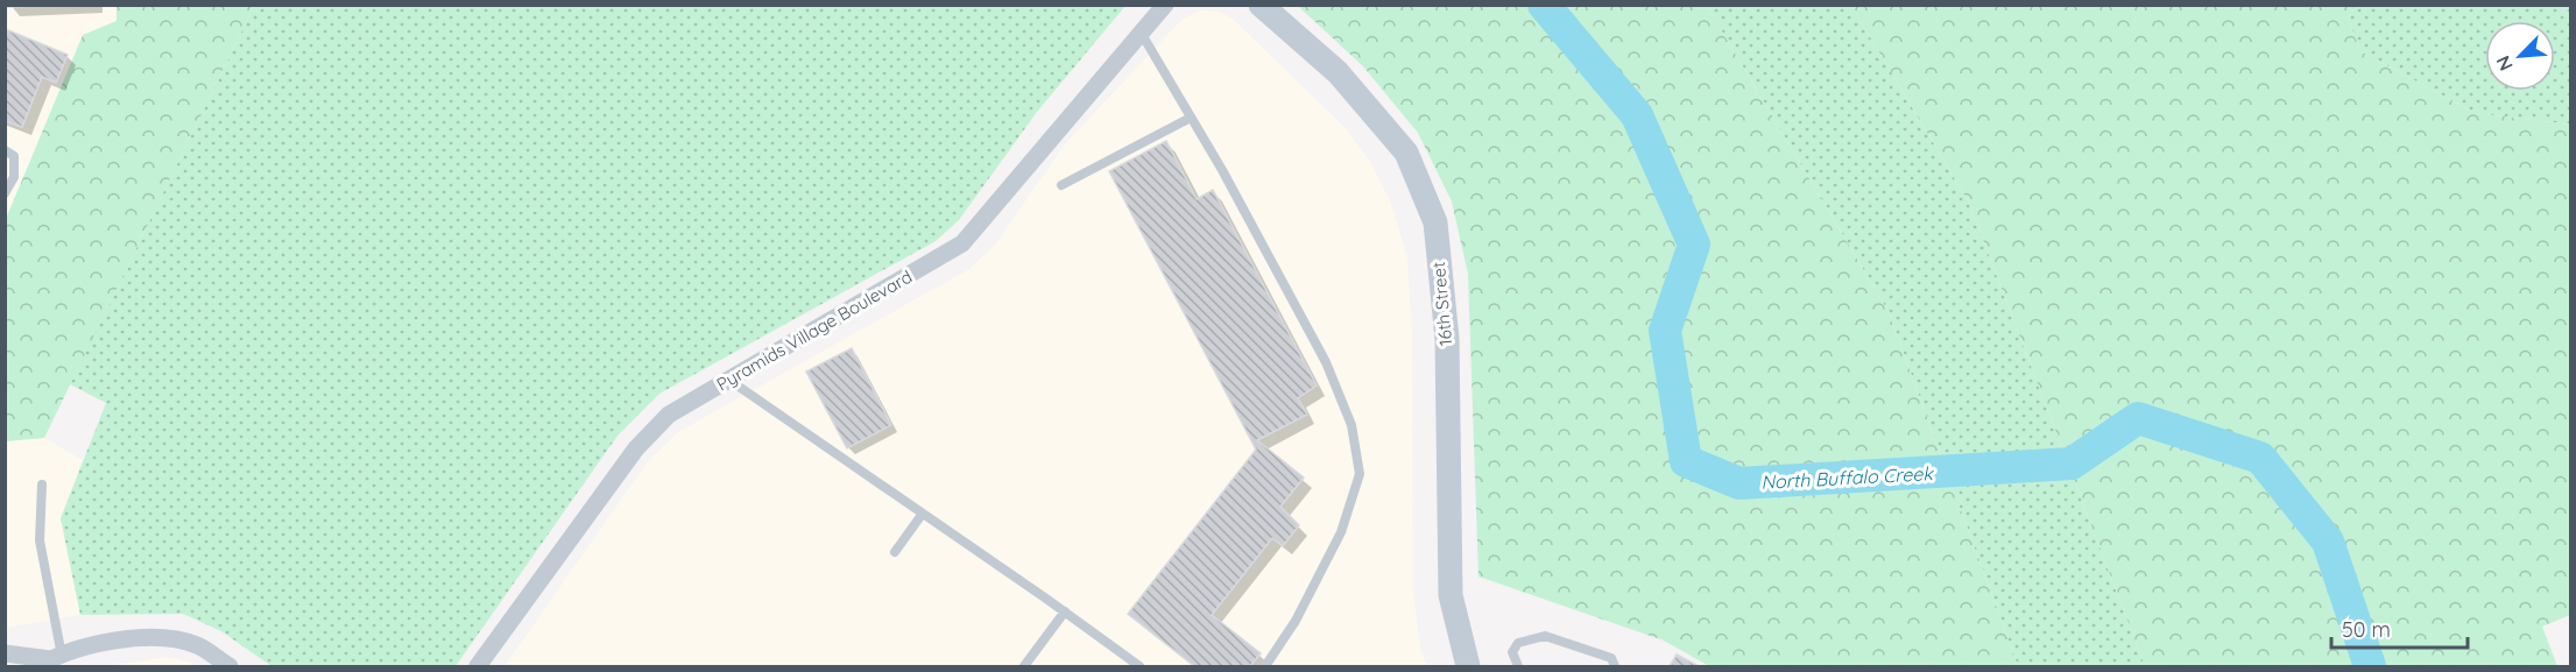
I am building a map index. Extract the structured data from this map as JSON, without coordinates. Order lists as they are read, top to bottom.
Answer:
{
  "streets": {
    "street": ["16th Street", "Pyramids Village Boulevard"]
  },
  "water": ["North Buffalo Creek"],
  "scale_bar": "50 m",
  "north": "bottom left"
}
